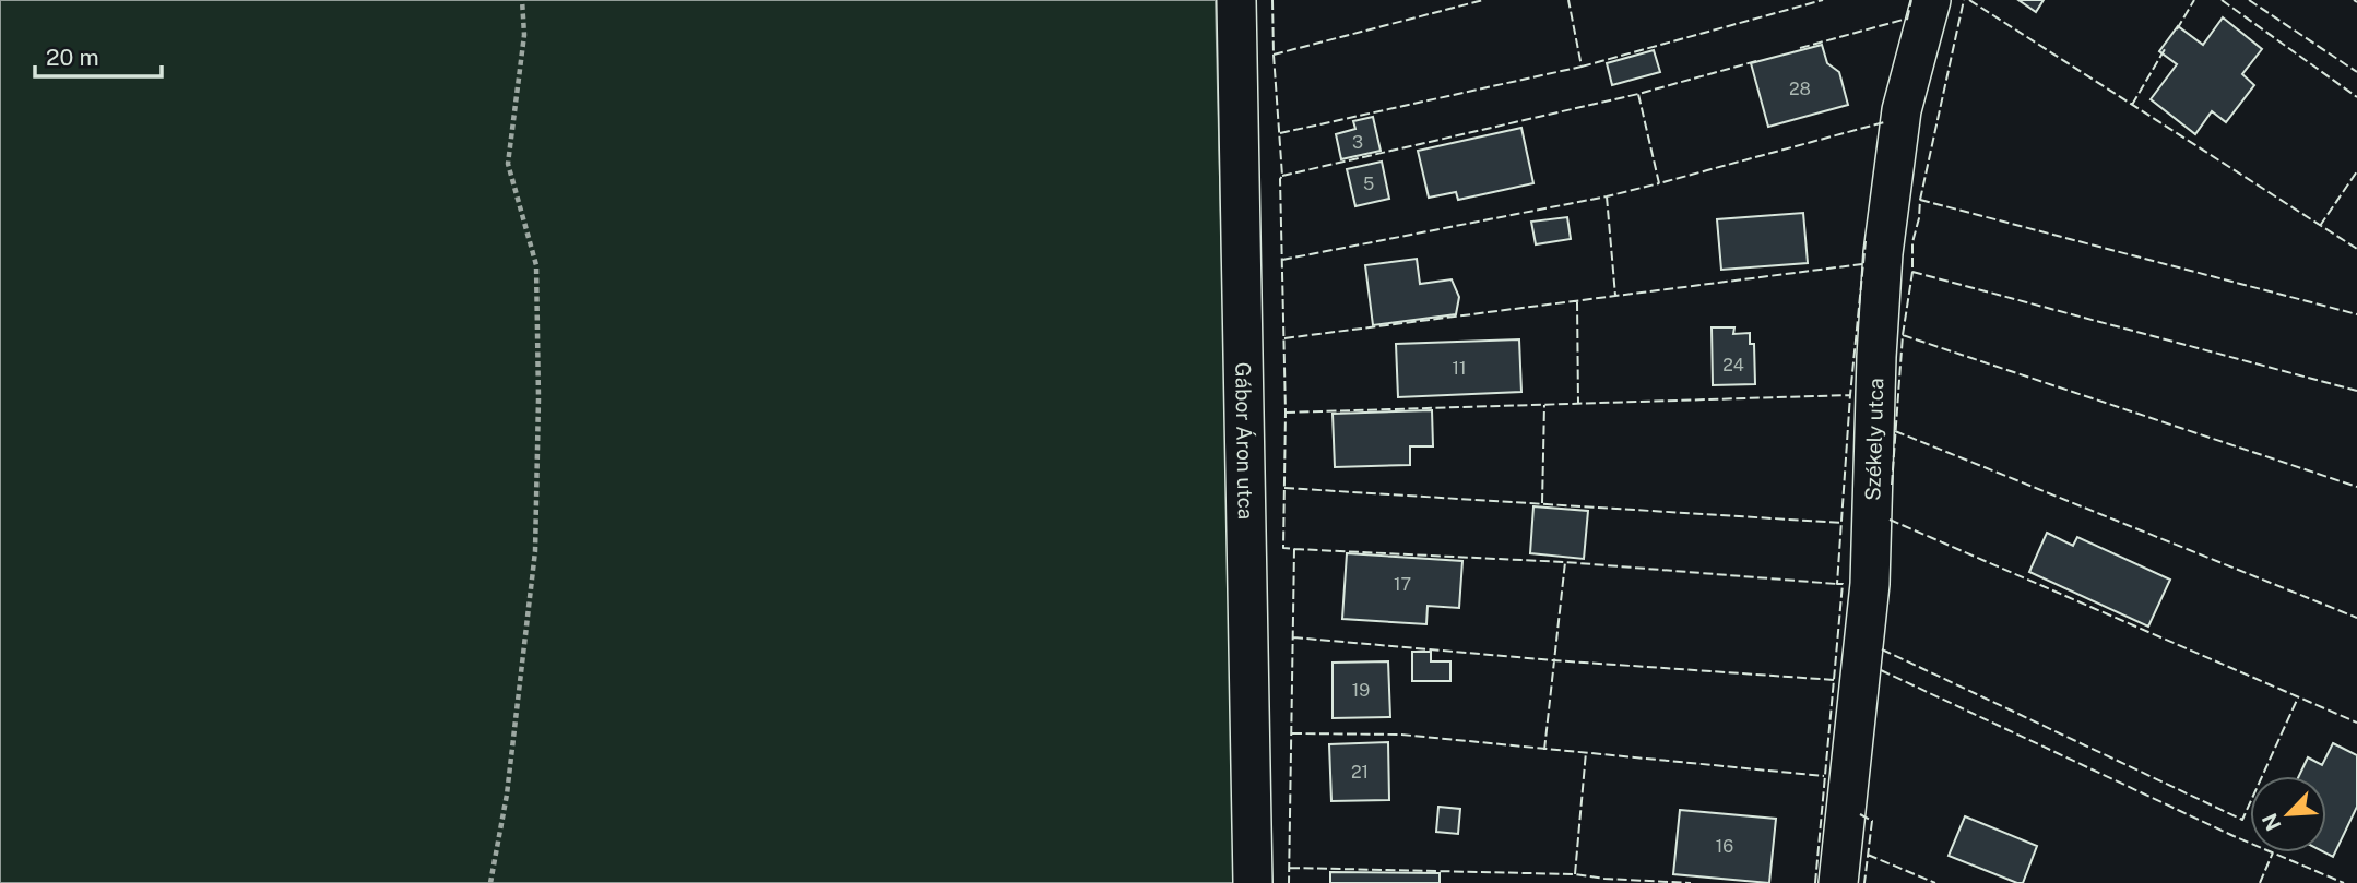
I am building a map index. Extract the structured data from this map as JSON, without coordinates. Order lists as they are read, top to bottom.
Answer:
{
  "streets": {
    "street": ["Székely utca", "Gábor Áron utca"]
  },
  "house_numbers": [
    "28",
    "3",
    "5",
    "24",
    "11",
    "17",
    "19",
    "21",
    "16"
  ],
  "scale_bar": "20 m",
  "north": "bottom left"
}
